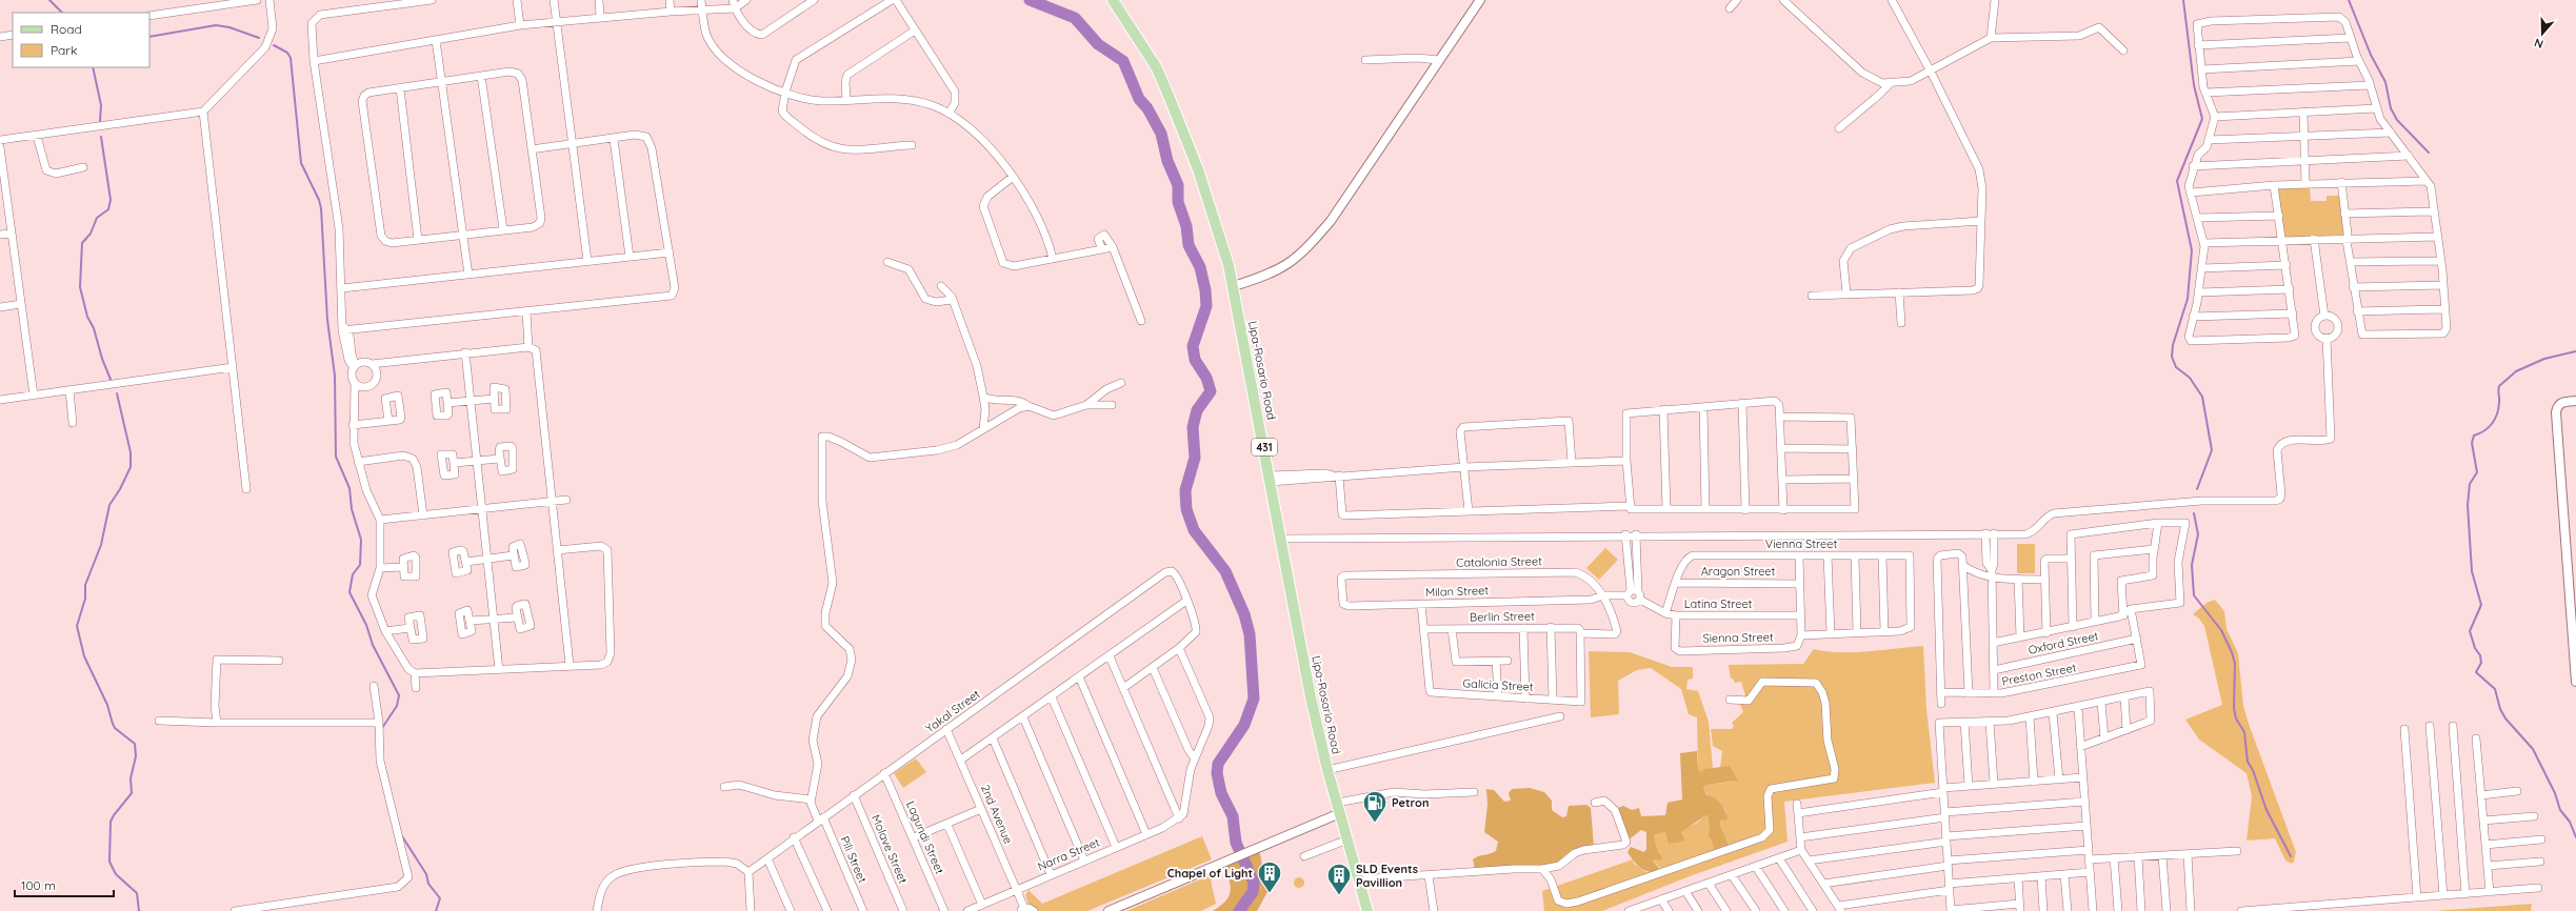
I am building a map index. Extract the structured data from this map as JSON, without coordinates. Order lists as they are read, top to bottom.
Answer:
{
  "streets": {
    "main road": ["Lipa-Rosario Road", "431"],
    "street": [
      "Vienna Street",
      "Catalonia Street",
      "Aragon Street",
      "Milan Street",
      "Latina Street",
      "Berlin Street",
      "Sienna Street",
      "Oxford Street",
      "Preston Street",
      "Galicia Street",
      "Yakal Street",
      "2nd Avenue",
      "Lagundi Street",
      "Molave Street",
      "Narra Street",
      "Pili Street"
    ]
  },
  "crossings": [
    ["Vienna Street", "Aragon Street"],
    ["Vienna Street", "Sienna Street"],
    ["Catalonia Street", "Milan Street"],
    ["Catalonia Street", "Berlin Street"],
    ["Milan Street", "Latina Street"],
    ["Milan Street", "Galicia Street"],
    ["Latina Street", "Sienna Street"],
    ["Berlin Street", "Galicia Street"],
    ["Oxford Street", "Preston Street"],
    ["Yakal Street", "2nd Avenue"],
    ["Yakal Street", "Lagundi Street"],
    ["Yakal Street", "Molave Street"],
    ["Yakal Street", "Pili Street"],
    ["2nd Avenue", "Narra Street"]
  ],
  "places": {
    "fuel station": ["Petron"],
    "building": ["Chapel of Light", "SLD Events Pavillion"]
  },
  "legend": ["Road", "Park"],
  "scale_bar": "100 m",
  "north": "bottom"
}
